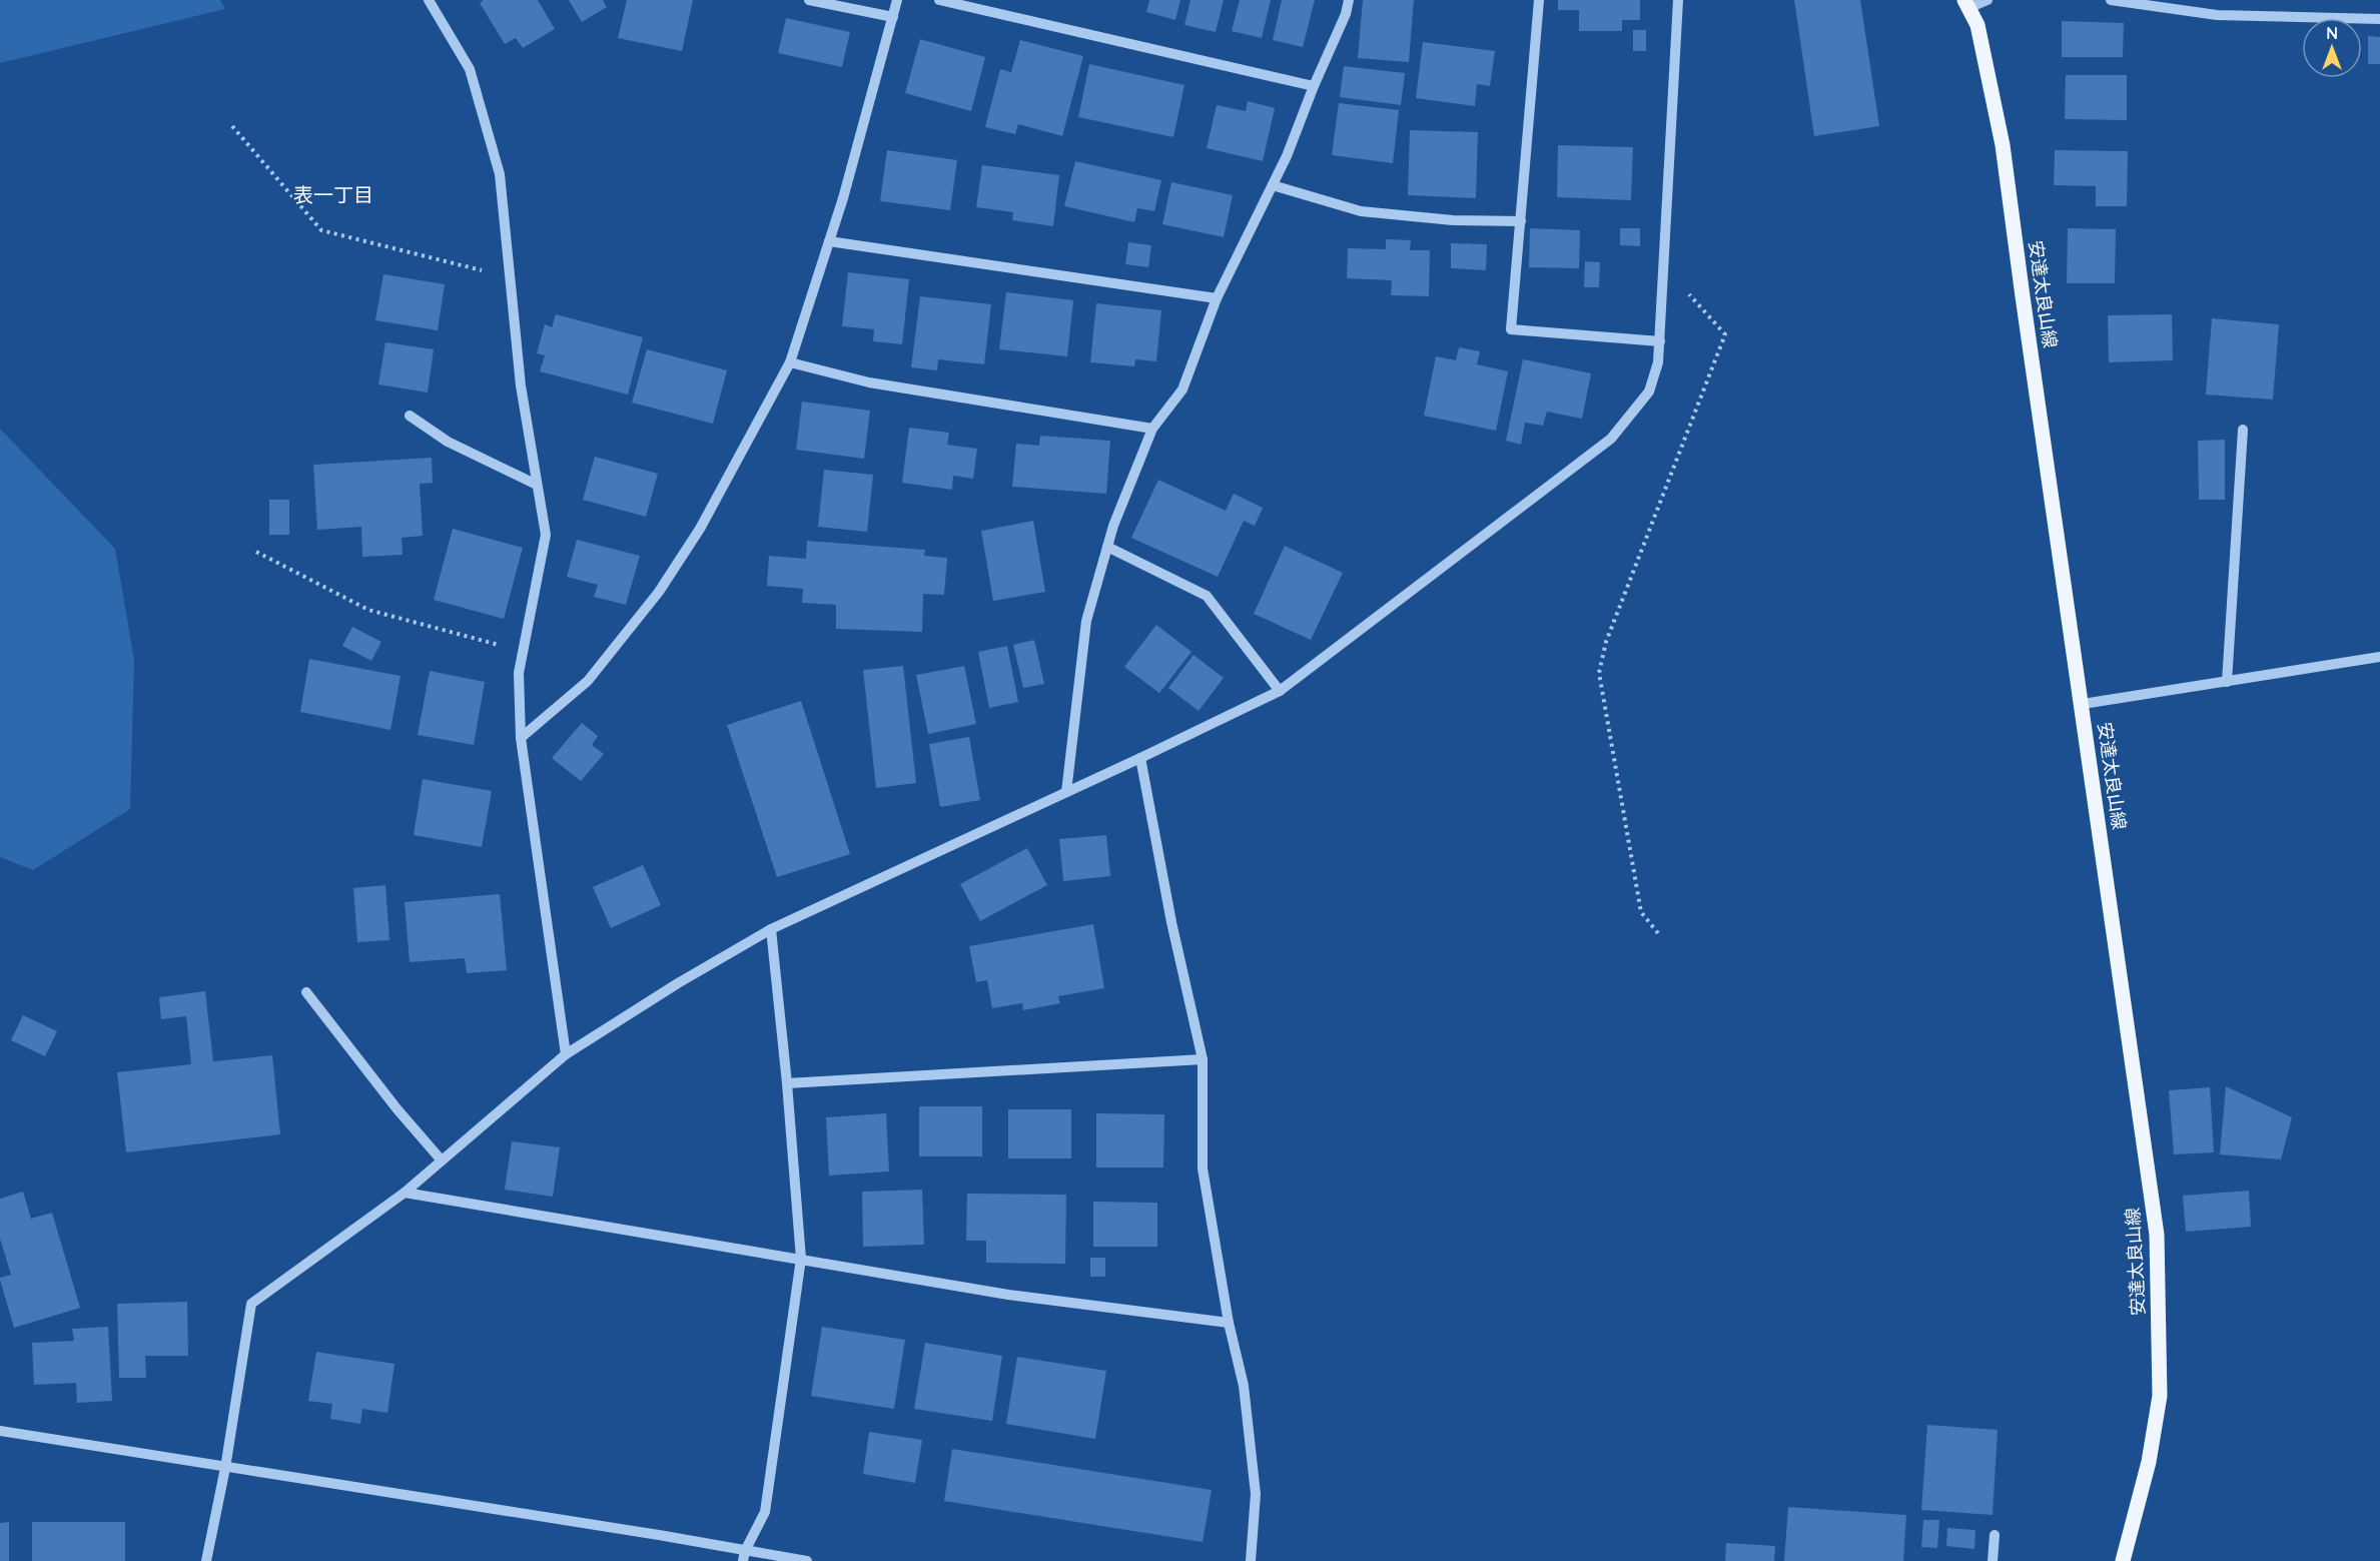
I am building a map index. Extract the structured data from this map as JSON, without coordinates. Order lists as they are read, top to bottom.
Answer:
{
  "streets": {
    "main road": ["安達太良山線"]
  },
  "districts": ["表一丁目"],
  "north": "top"
}
